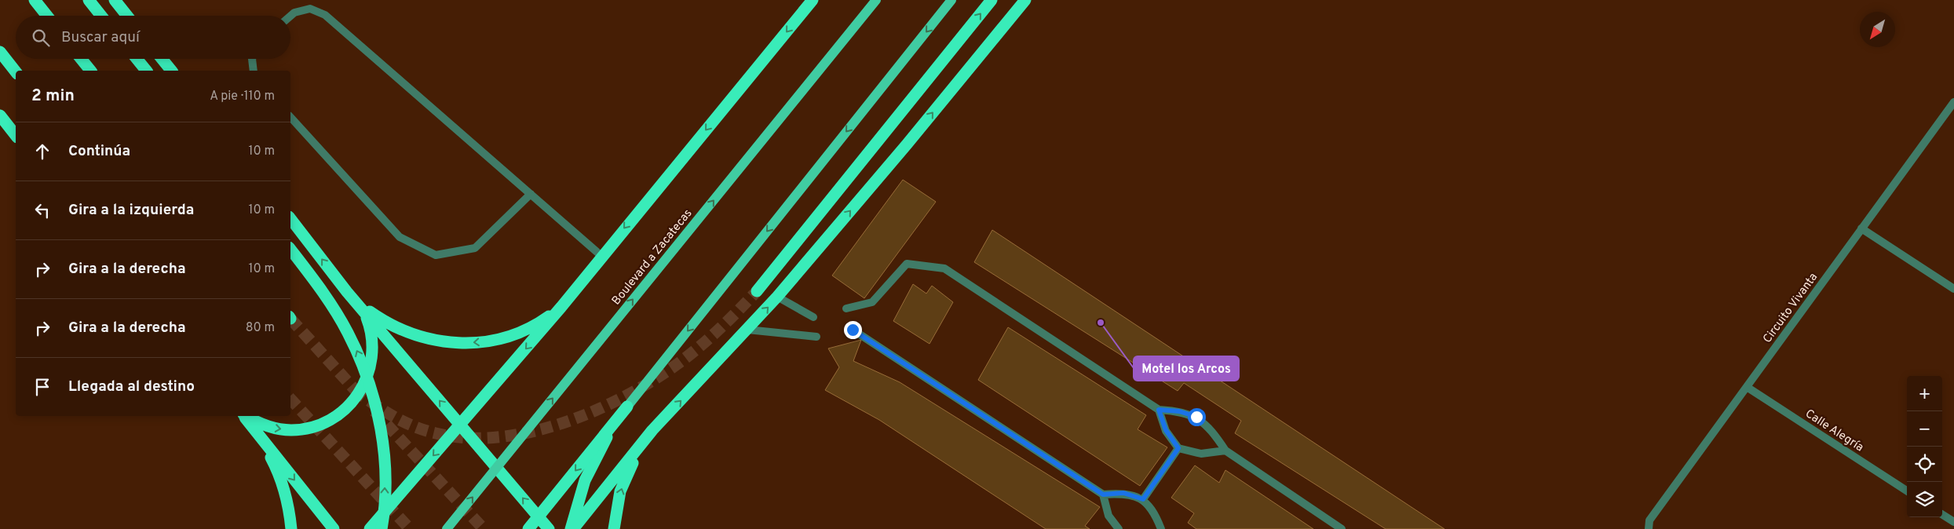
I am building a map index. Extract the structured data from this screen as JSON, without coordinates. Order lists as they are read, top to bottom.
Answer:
{
  "streets": {
    "main road": ["Boulevard a Zacatecas"],
    "street": ["Circuito Vivanta", "Calle Alegría"]
  },
  "crossings": [
    ["Circuito Vivanta", "Calle Alegría"]
  ],
  "places": ["Motel los Arcos"],
  "north": "bottom left",
  "page": {
    "search": "Buscar aquí",
    "heading": ["2 min", "A pie · 110 m"],
    "list": [
      ["Continúa", "10 m"],
      ["Gira a la izquierda", "10 m"],
      ["Gira a la derecha", "10 m"],
      ["Gira a la derecha", "80 m"],
      "Llegada al destino"
    ],
    "map_buttons": ["+", "−"]
  }
}
